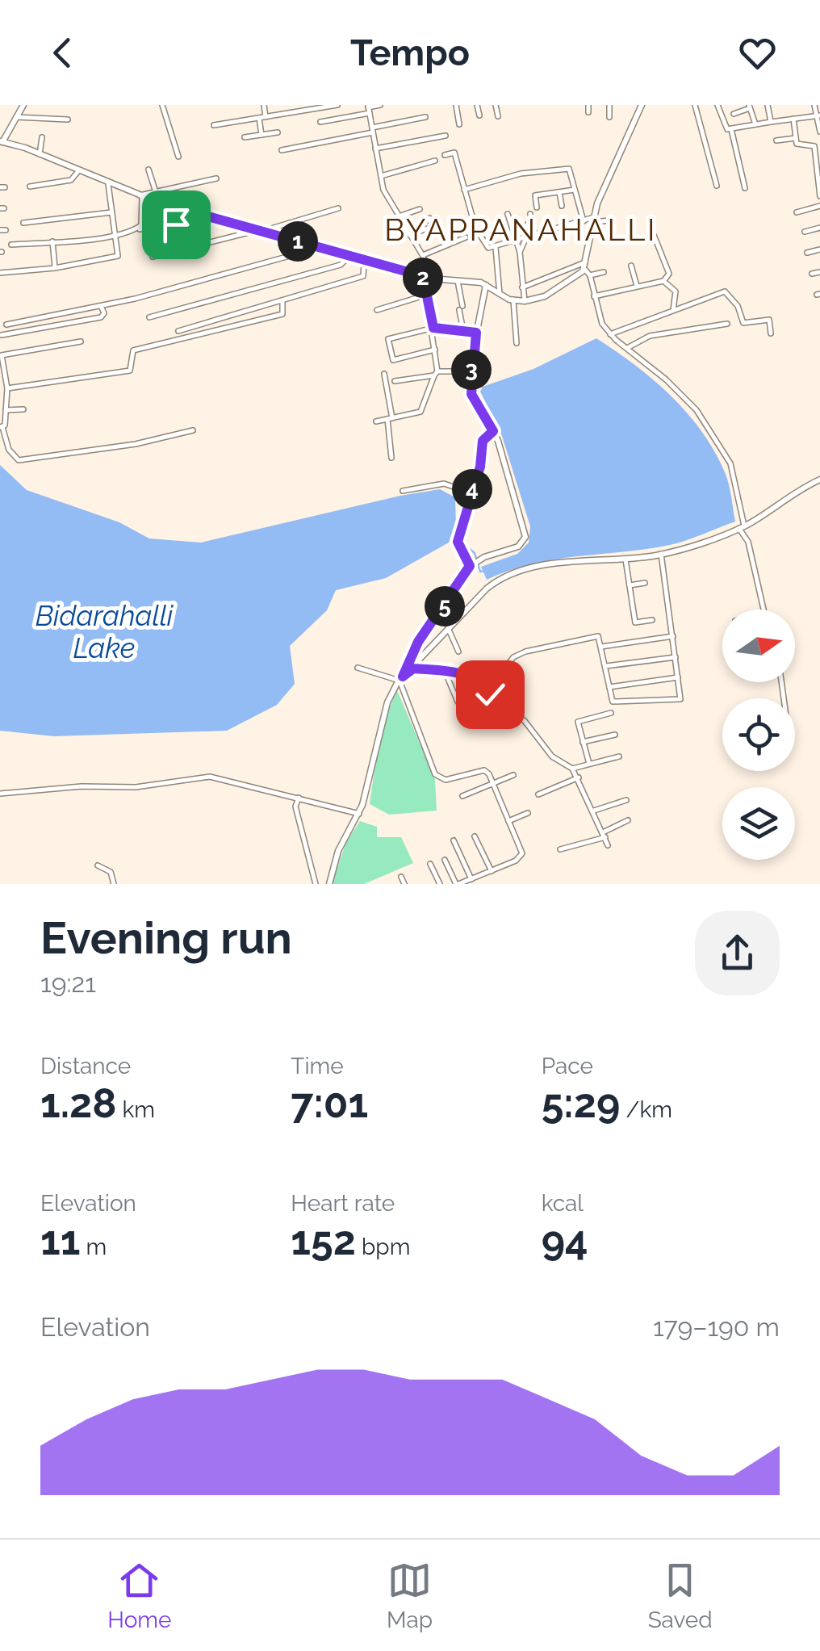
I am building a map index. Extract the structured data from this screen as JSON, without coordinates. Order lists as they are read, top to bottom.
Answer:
{
  "districts": ["BYAPPANAHALLI"],
  "water": ["Bidarahalli Lake"],
  "north": "right",
  "page": {
    "header": "Tempo",
    "pins": [
      "1",
      "2",
      "3",
      "4",
      "5"
    ],
    "heading": ["Evening run", "19:21"],
    "stats": [
      ["Distance", "1.28 km"],
      ["Time", "7:01"],
      ["Pace", "5:29 /km"],
      ["Elevation", "11 m"],
      ["Heart rate", "152 bpm"],
      ["kcal", "94"]
    ],
    "chart": ["Elevation", "179–190 m"],
    "tabs": ["Home", "Map", "Saved"]
  }
}
